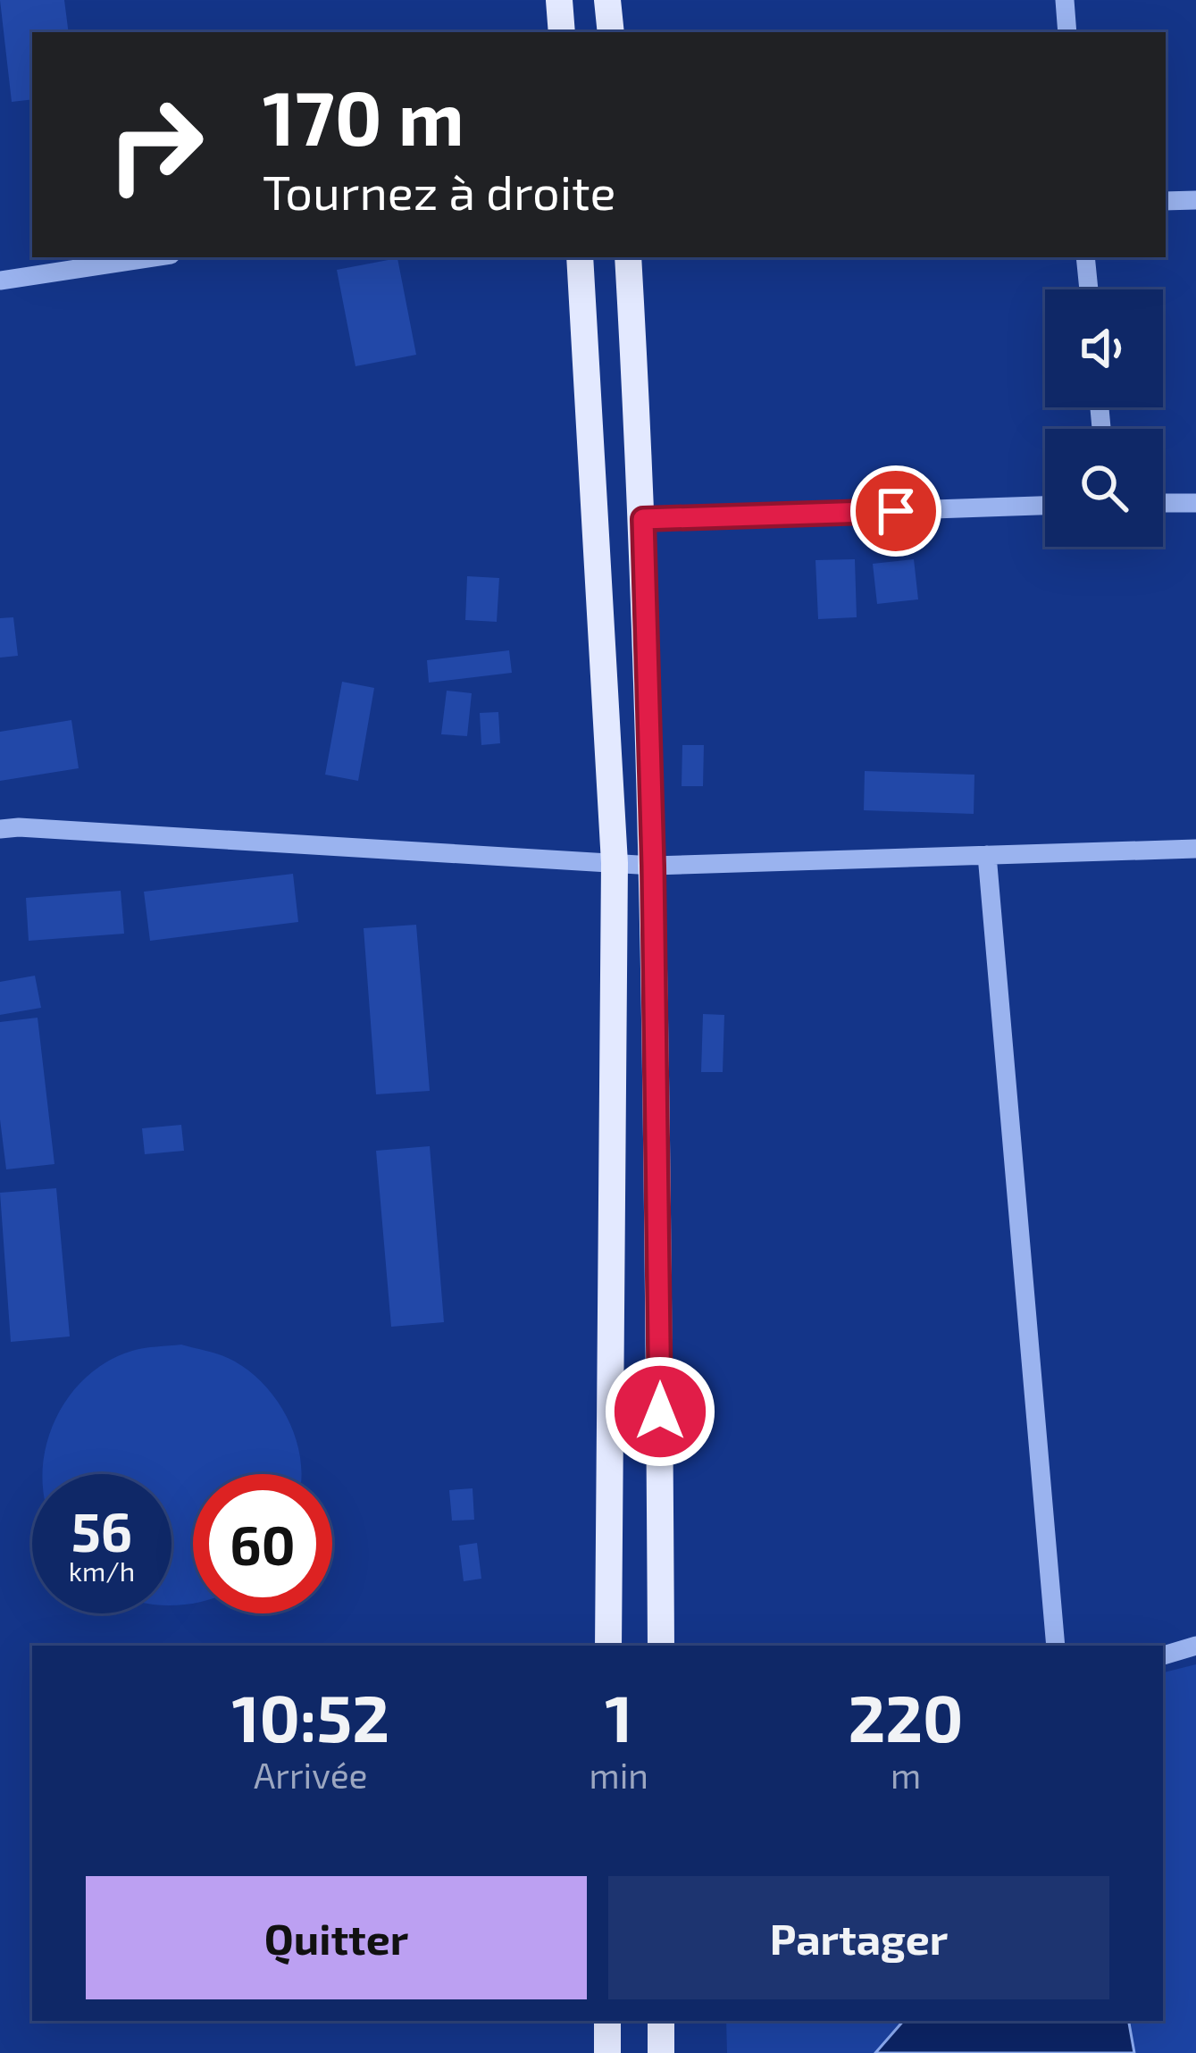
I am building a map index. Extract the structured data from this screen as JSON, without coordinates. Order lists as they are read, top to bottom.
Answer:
{
  "page": {
    "turn": ["170 m", "Tournez à droite"],
    "speed": "56 km/h",
    "limit": "60",
    "eta": [
      "10:52",
      "Arrivée",
      "1",
      "min",
      "220",
      "m"
    ],
    "buttons": ["Quitter", "Partager"]
  }
}
